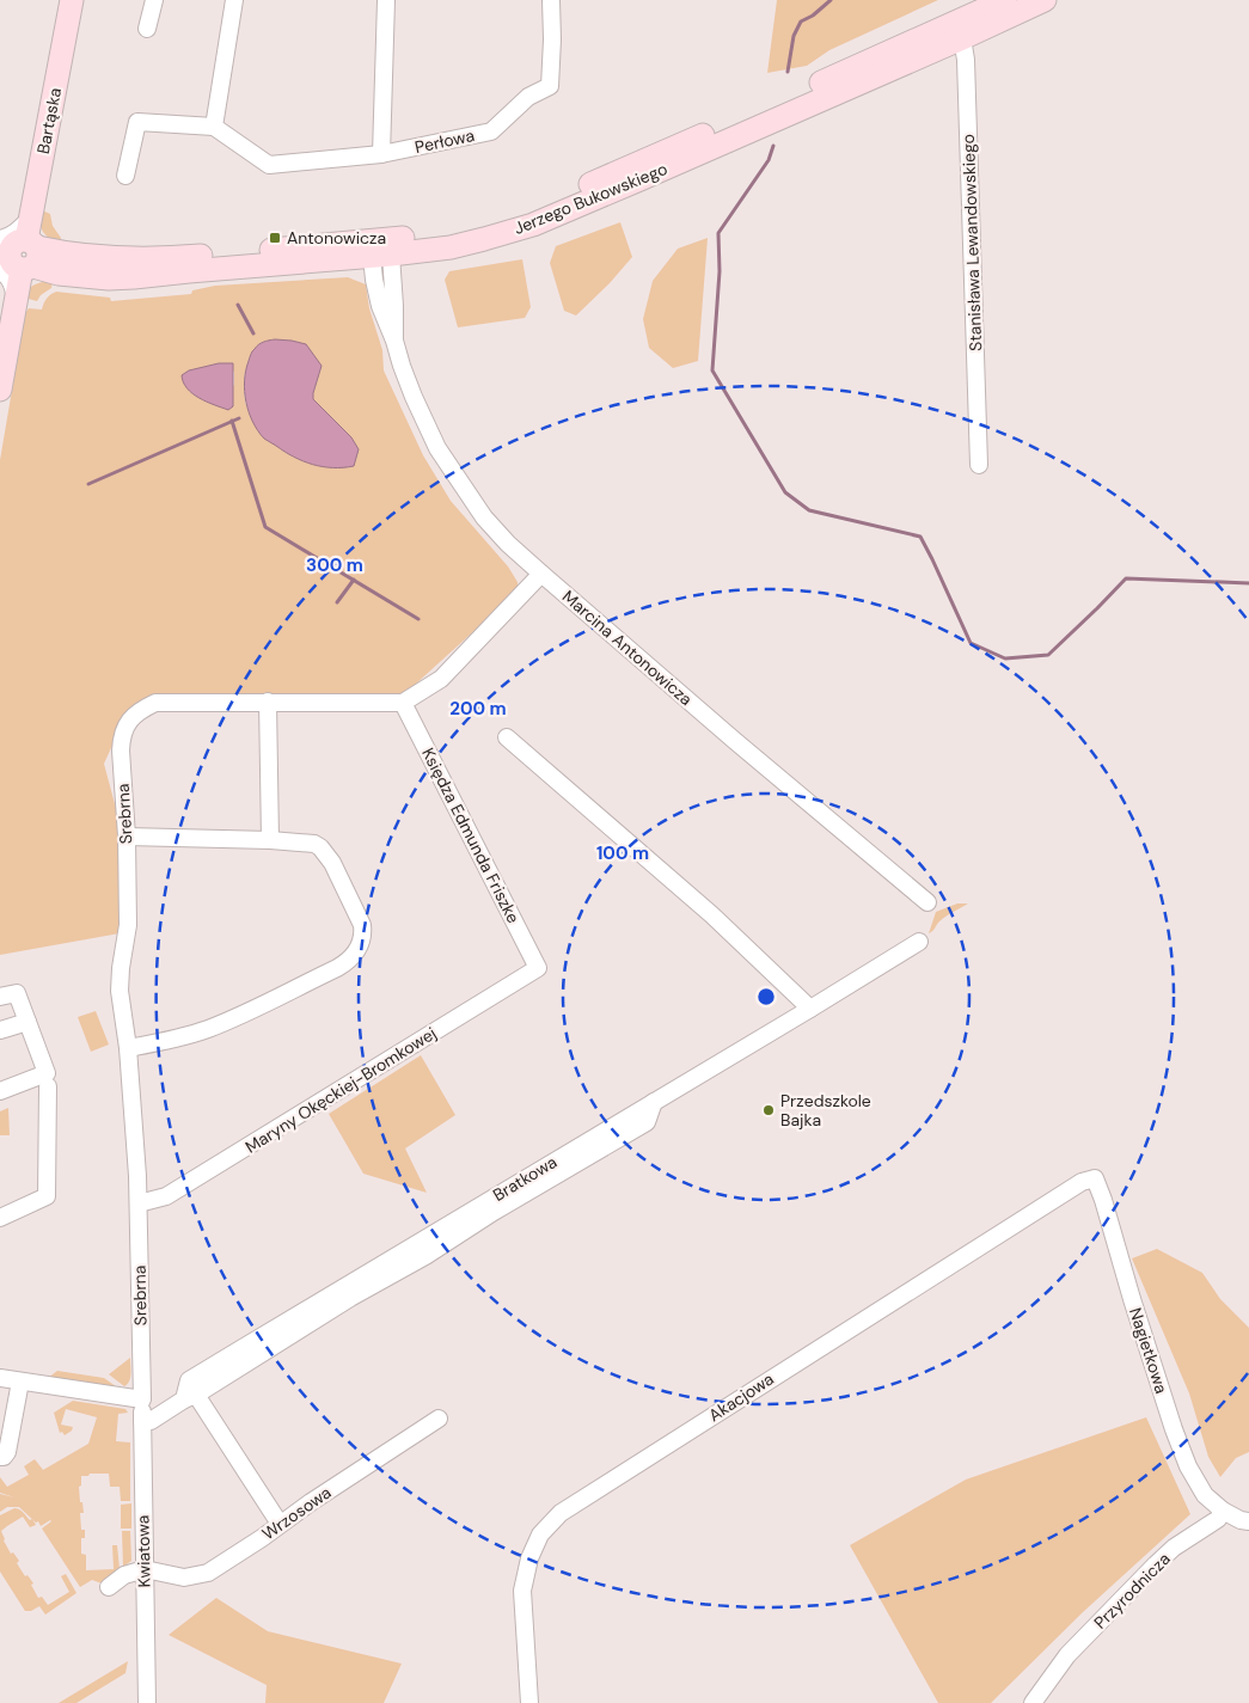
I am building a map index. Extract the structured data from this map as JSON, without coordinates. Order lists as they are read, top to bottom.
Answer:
{
  "streets": {
    "street": [
      "Bartąska",
      "Perłowa",
      "Jerzego Bukowskiego",
      "Stanisława Lewandowskiego",
      "Marcina Antonowicza",
      "Srebrna",
      "Księdza Edmunda Friszke",
      "Maryny Okęckiej-Bromkowej",
      "Nagietkowa",
      "Akacjowa",
      "Wrzosowa",
      "Kwiatowa",
      "Przyrodnicza"
    ]
  },
  "crossings": [
    ["Bartąska", "Jerzego Bukowskiego"],
    ["Jerzego Bukowskiego", "Stanisława Lewandowskiego"],
    ["Jerzego Bukowskiego", "Marcina Antonowicza"],
    ["Srebrna", "Maryny Okęckiej-Bromkowej"],
    ["Srebrna", "Kwiatowa"],
    ["Księdza Edmunda Friszke", "Maryny Okęckiej-Bromkowej"],
    ["Nagietkowa", "Akacjowa"],
    ["Nagietkowa", "Przyrodnicza"],
    ["Wrzosowa", "Kwiatowa"]
  ],
  "places": {
    "transit": ["Antonowicza"],
    "other": ["Przedszkole Bajka"]
  },
  "rings": ["300 m", "200 m", "100 m"]
}
